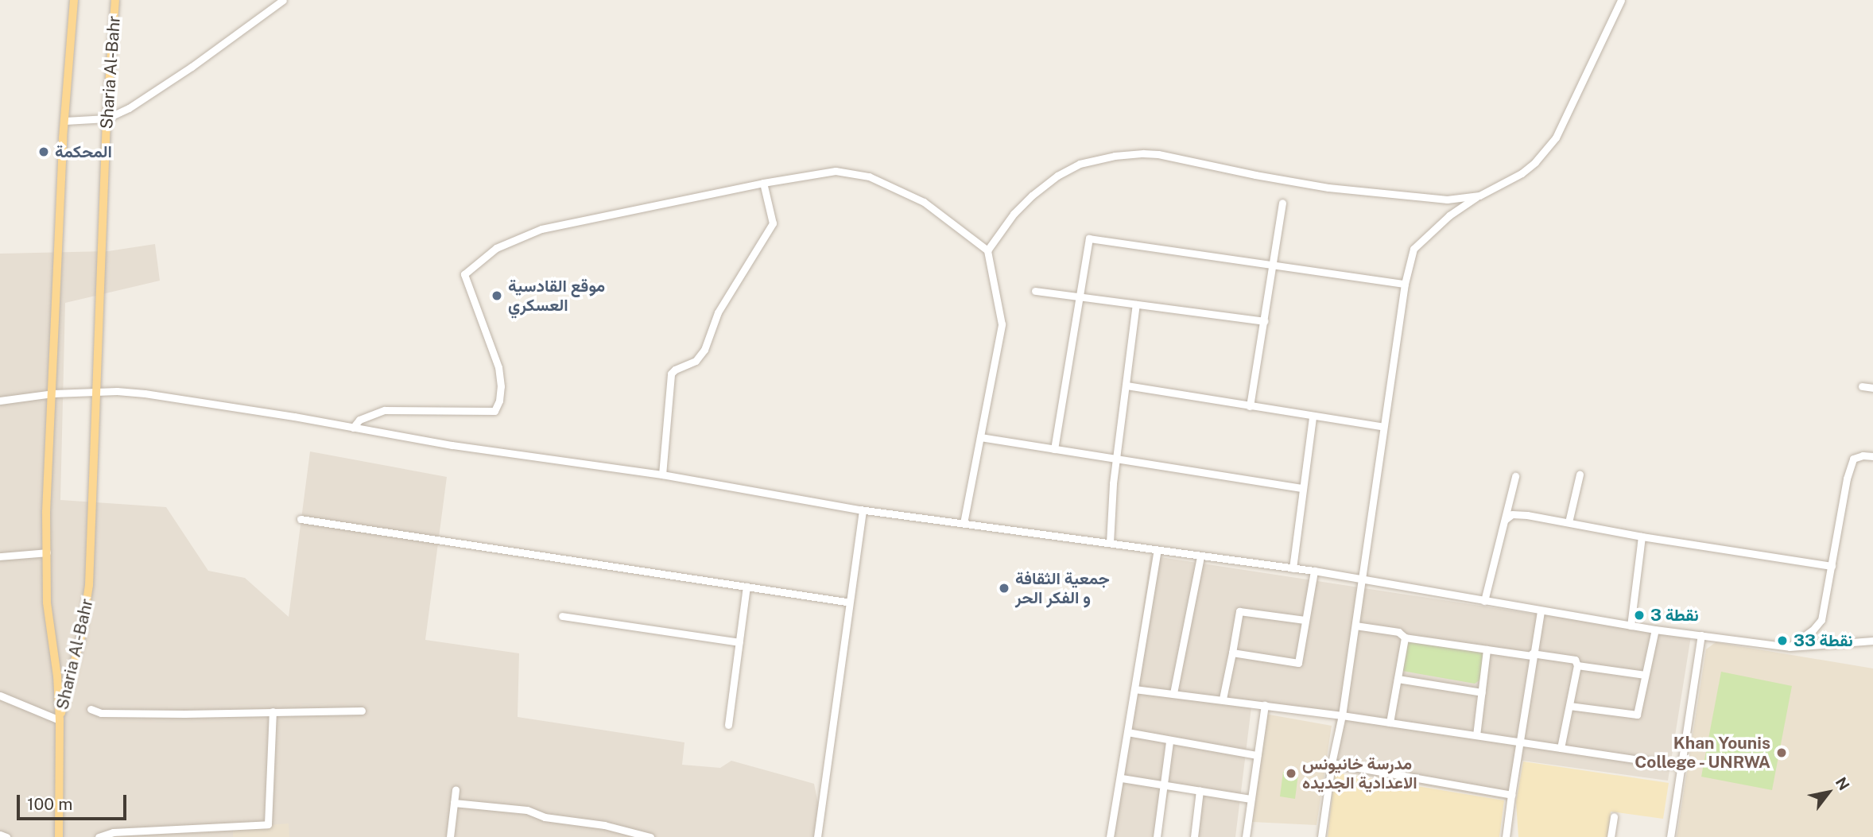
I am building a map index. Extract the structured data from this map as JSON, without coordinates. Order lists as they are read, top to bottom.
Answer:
{
  "streets": {
    "main road": ["Sharia Al-Bahr"]
  },
  "places": [
    "المحكمة",
    "موقع القادسية العسكري",
    "جمعية الثقافة و الفكر الحر",
    "نقطة 3",
    "نقطة 33",
    "Khan Younis College - UNRWA",
    "مدرسة خانيونس الاعدادية الجديده"
  ],
  "scale_bar": "100 m",
  "north": "top right"
}
